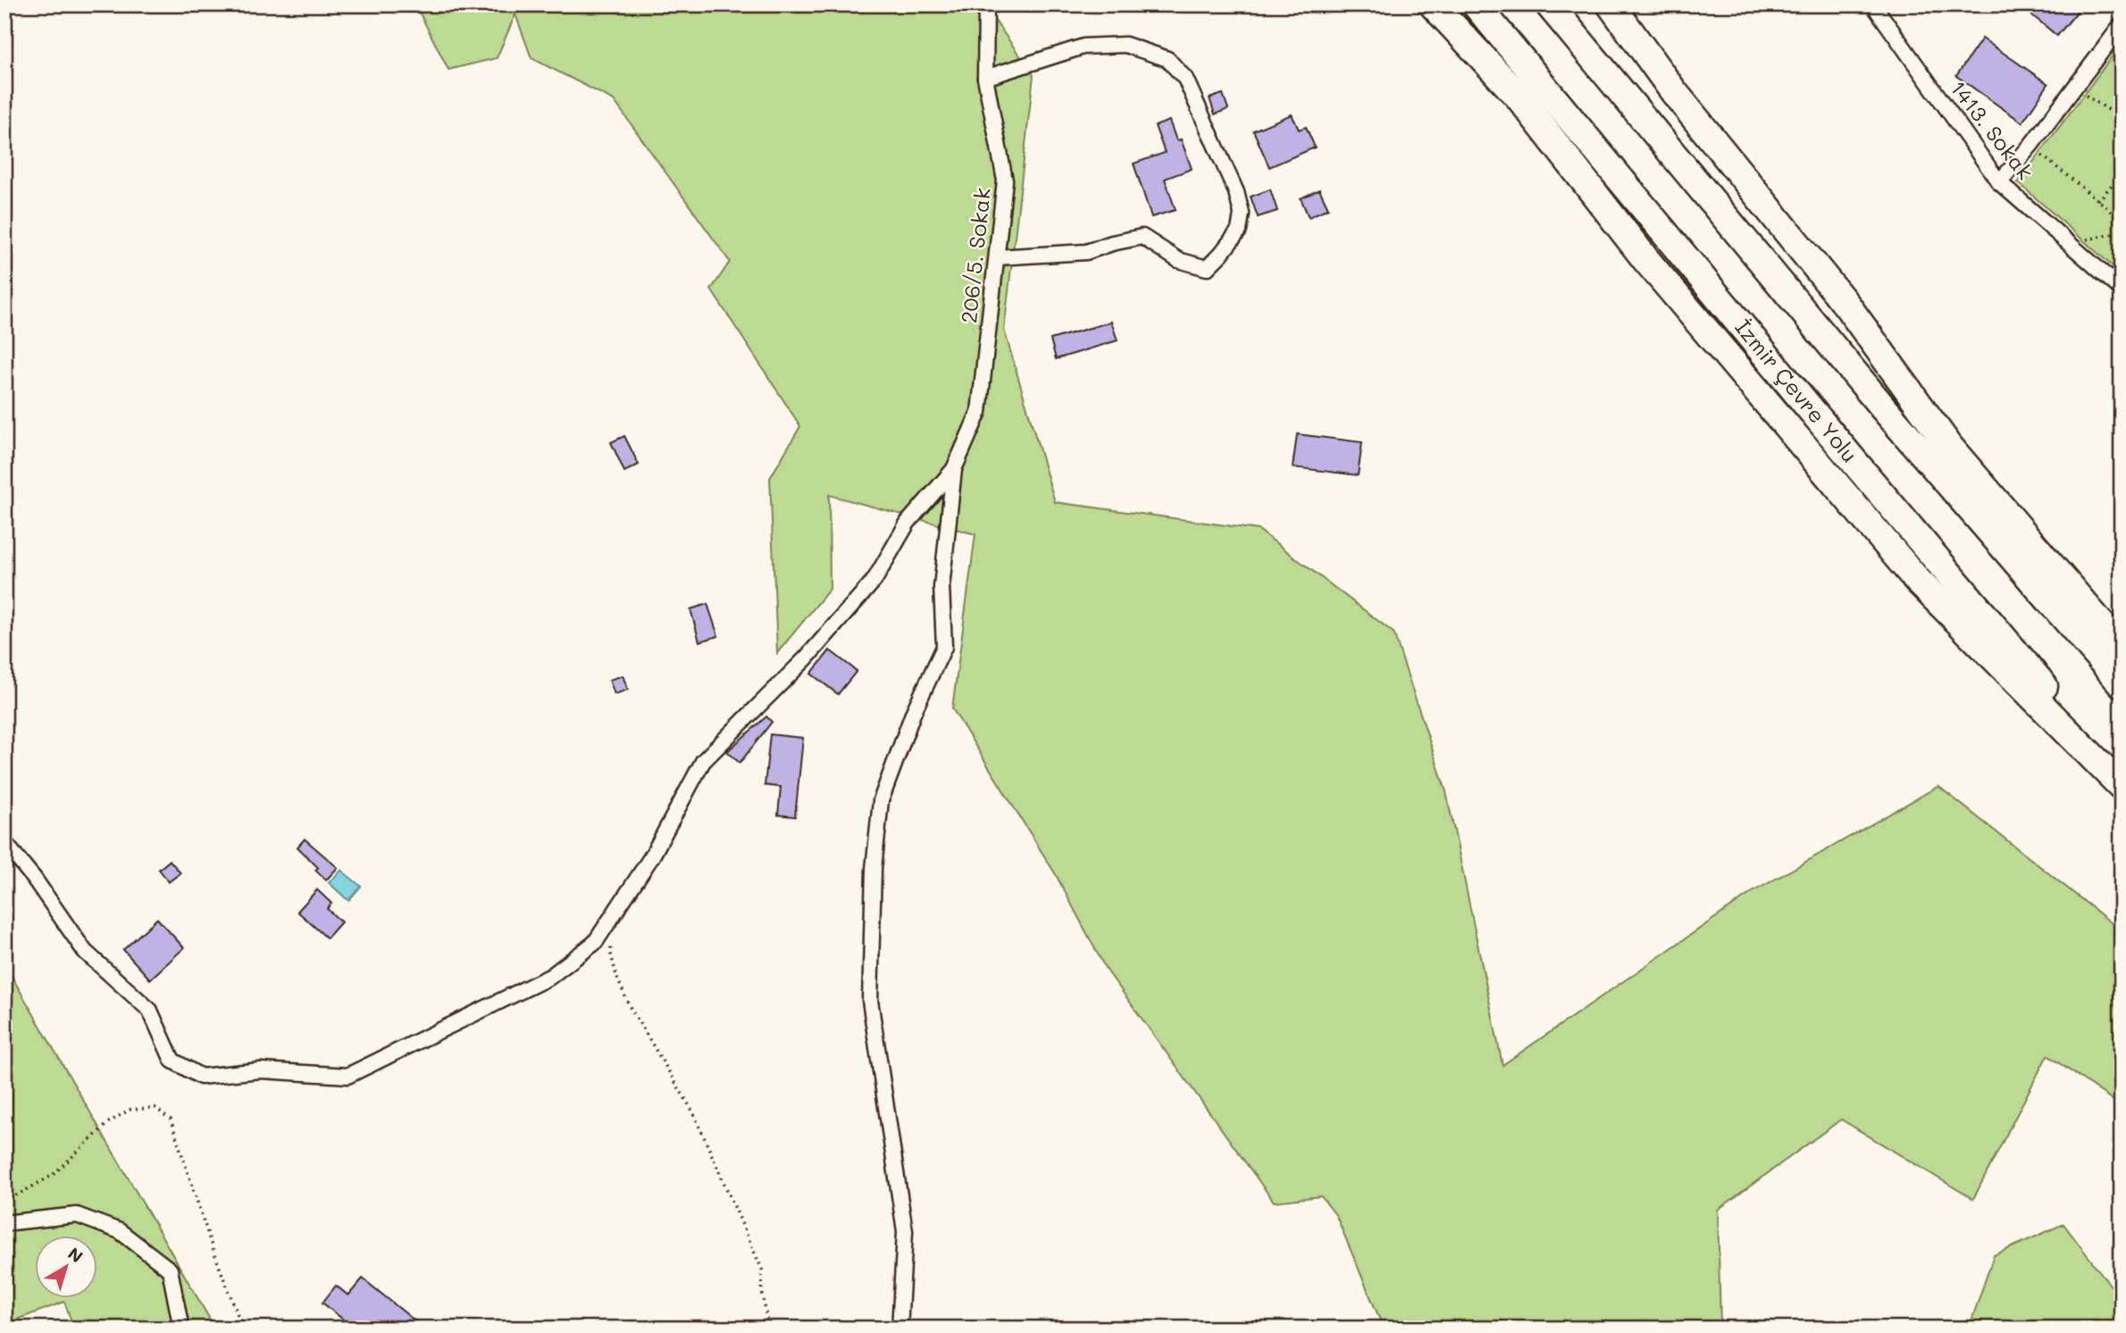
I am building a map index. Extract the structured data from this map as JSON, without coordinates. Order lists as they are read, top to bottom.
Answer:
{
  "streets": {
    "highway": ["İzmir Çevre Yolu"],
    "street": ["1413. Sokak", "206/5. Sokak"]
  },
  "north": "top right"
}
